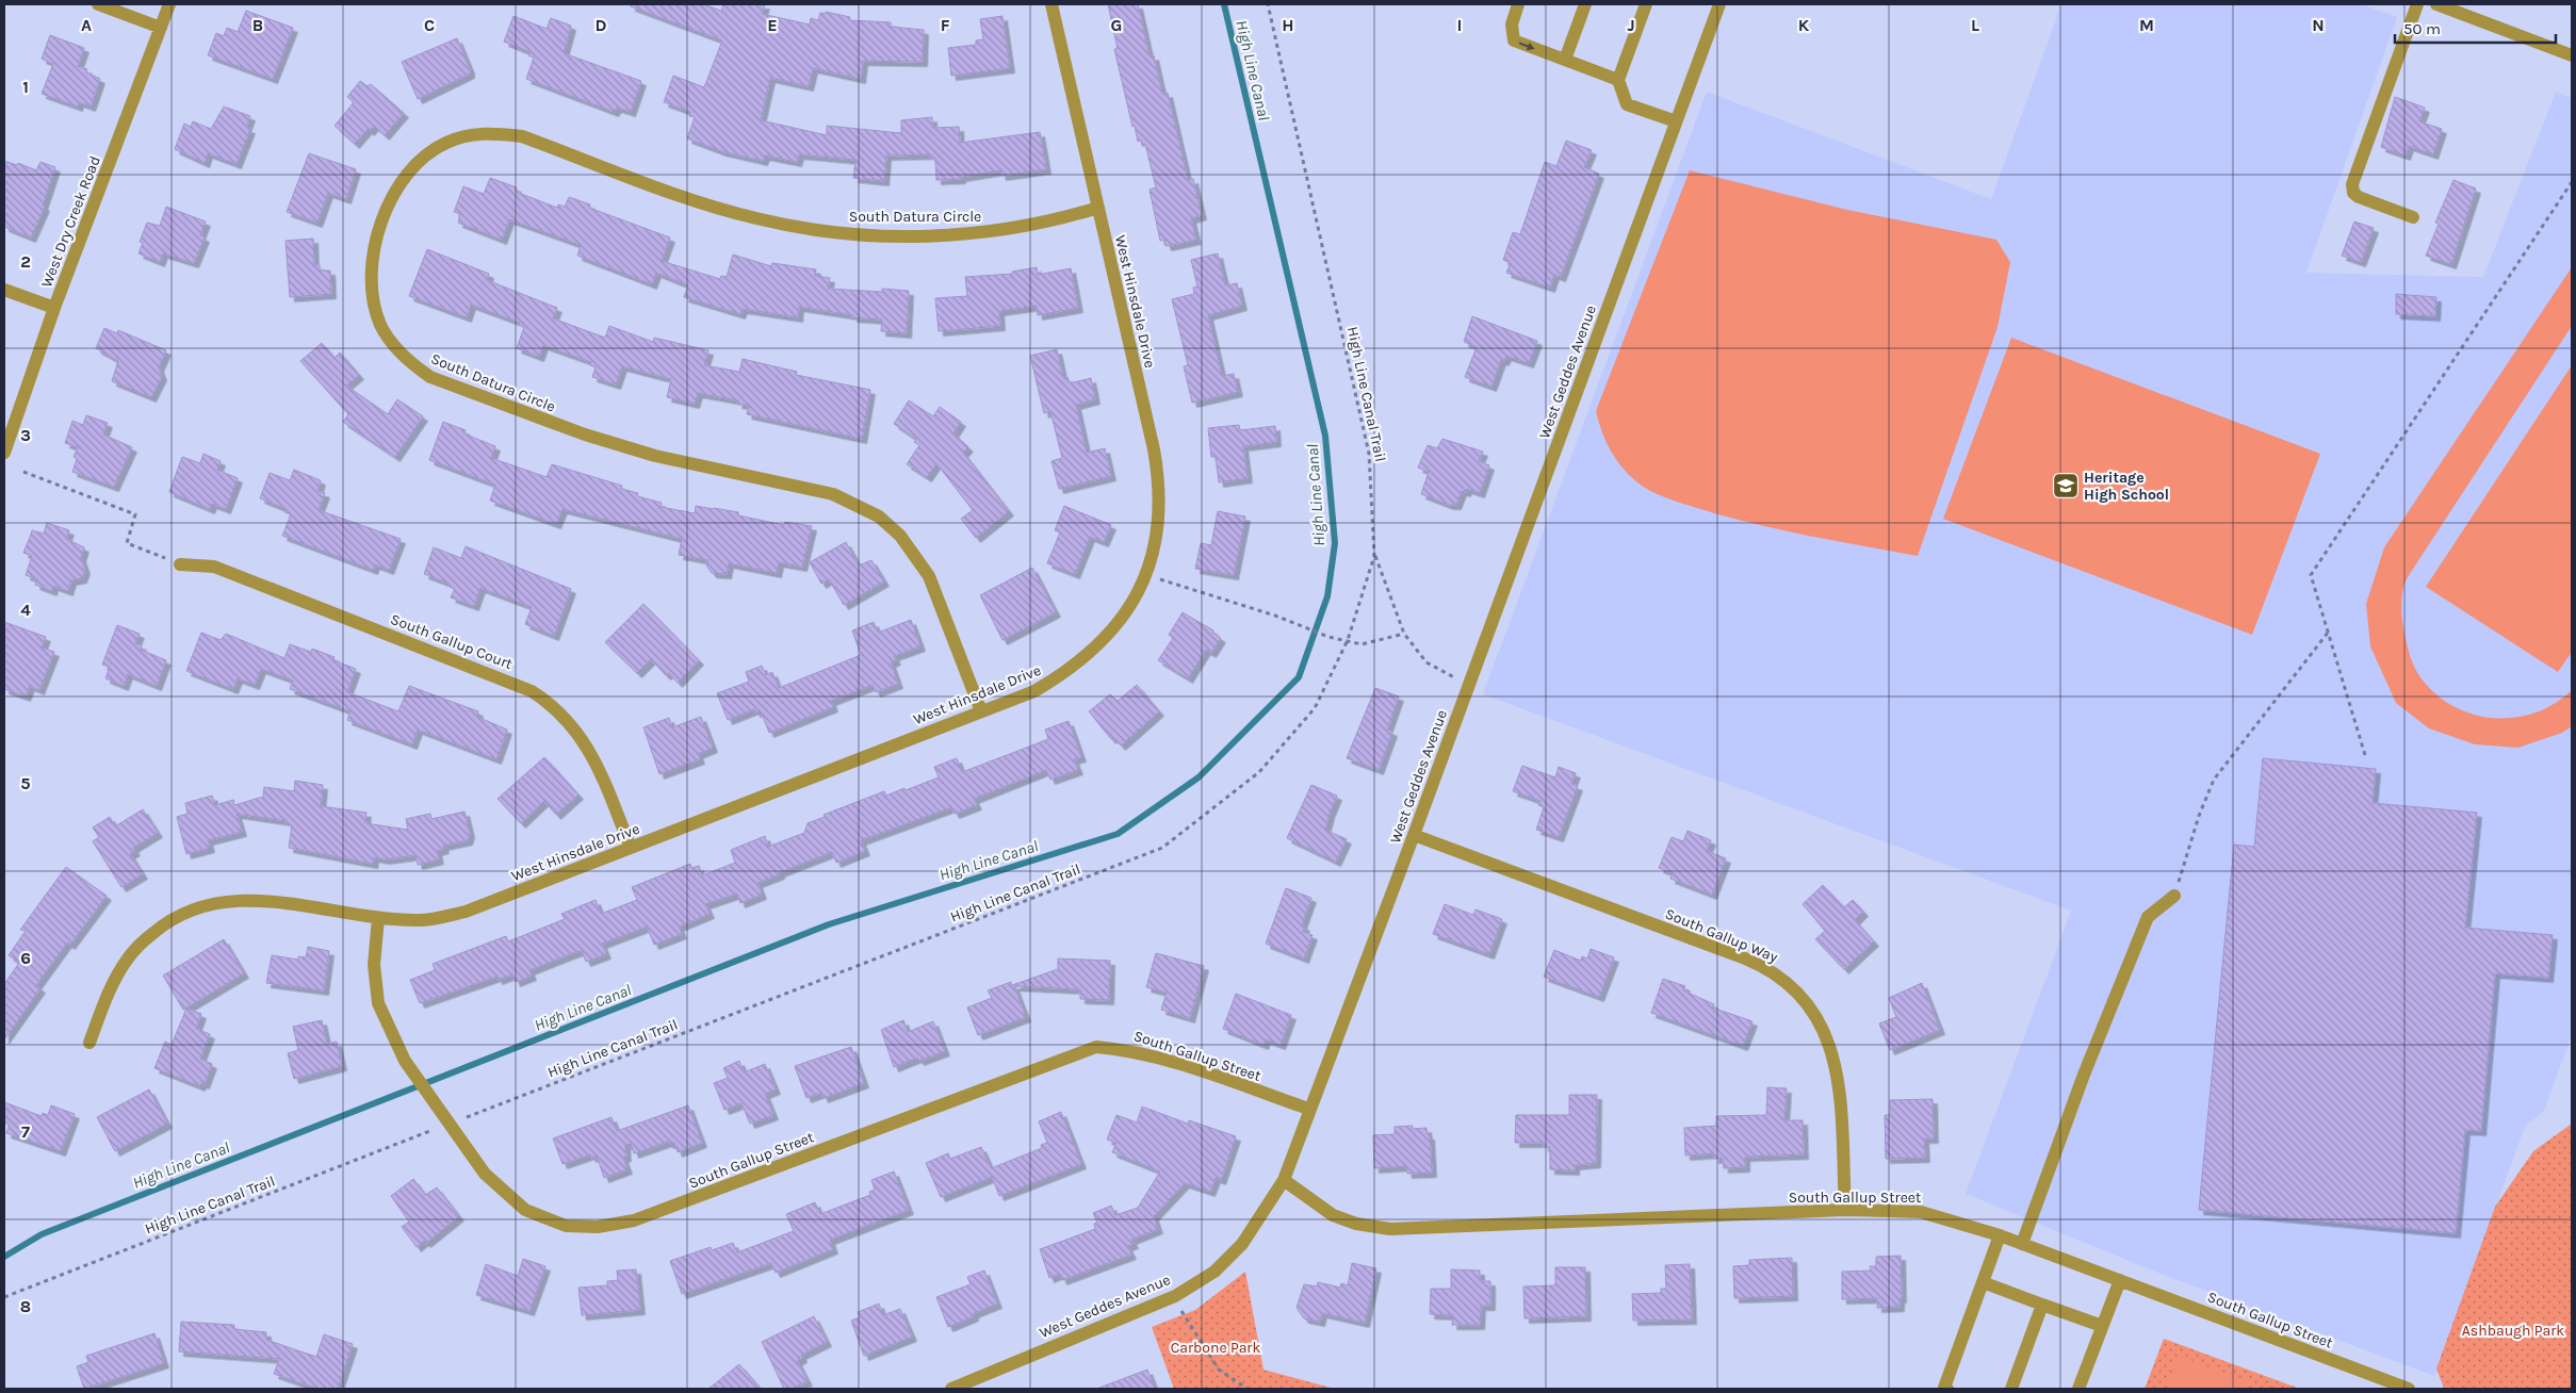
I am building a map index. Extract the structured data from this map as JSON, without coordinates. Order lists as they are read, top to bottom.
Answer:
{
  "streets": {
    "street": [
      "South Datura Circle",
      "West Dry Creek Road",
      "West Hinsdale Drive",
      "West Geddes Avenue",
      "South Gallup Court",
      "South Gallup Way",
      "South Gallup Street"
    ],
    "path": ["High Line Canal Trail"]
  },
  "crossings": [
    ["South Datura Circle", "West Hinsdale Drive"],
    ["West Hinsdale Drive", "South Gallup Court"],
    ["West Hinsdale Drive", "South Gallup Street"],
    ["West Geddes Avenue", "South Gallup Way"],
    ["West Geddes Avenue", "South Gallup Street"],
    ["High Line Canal Trail", "South Gallup Street"],
    ["South Gallup Way", "South Gallup Street"]
  ],
  "water": ["High Line Canal"],
  "parks": ["Ashbaugh Park", "Carbone Park"],
  "places": {
    "school or university": ["Heritage High School"]
  },
  "scale_bar": "50 m",
  "grid": {
    "columns": [
      "A",
      "B",
      "C",
      "D",
      "E",
      "F",
      "G",
      "H",
      "I",
      "J",
      "K",
      "L",
      "M",
      "N"
    ],
    "rows": [
      "1",
      "2",
      "3",
      "4",
      "5",
      "6",
      "7",
      "8"
    ]
  }
}
